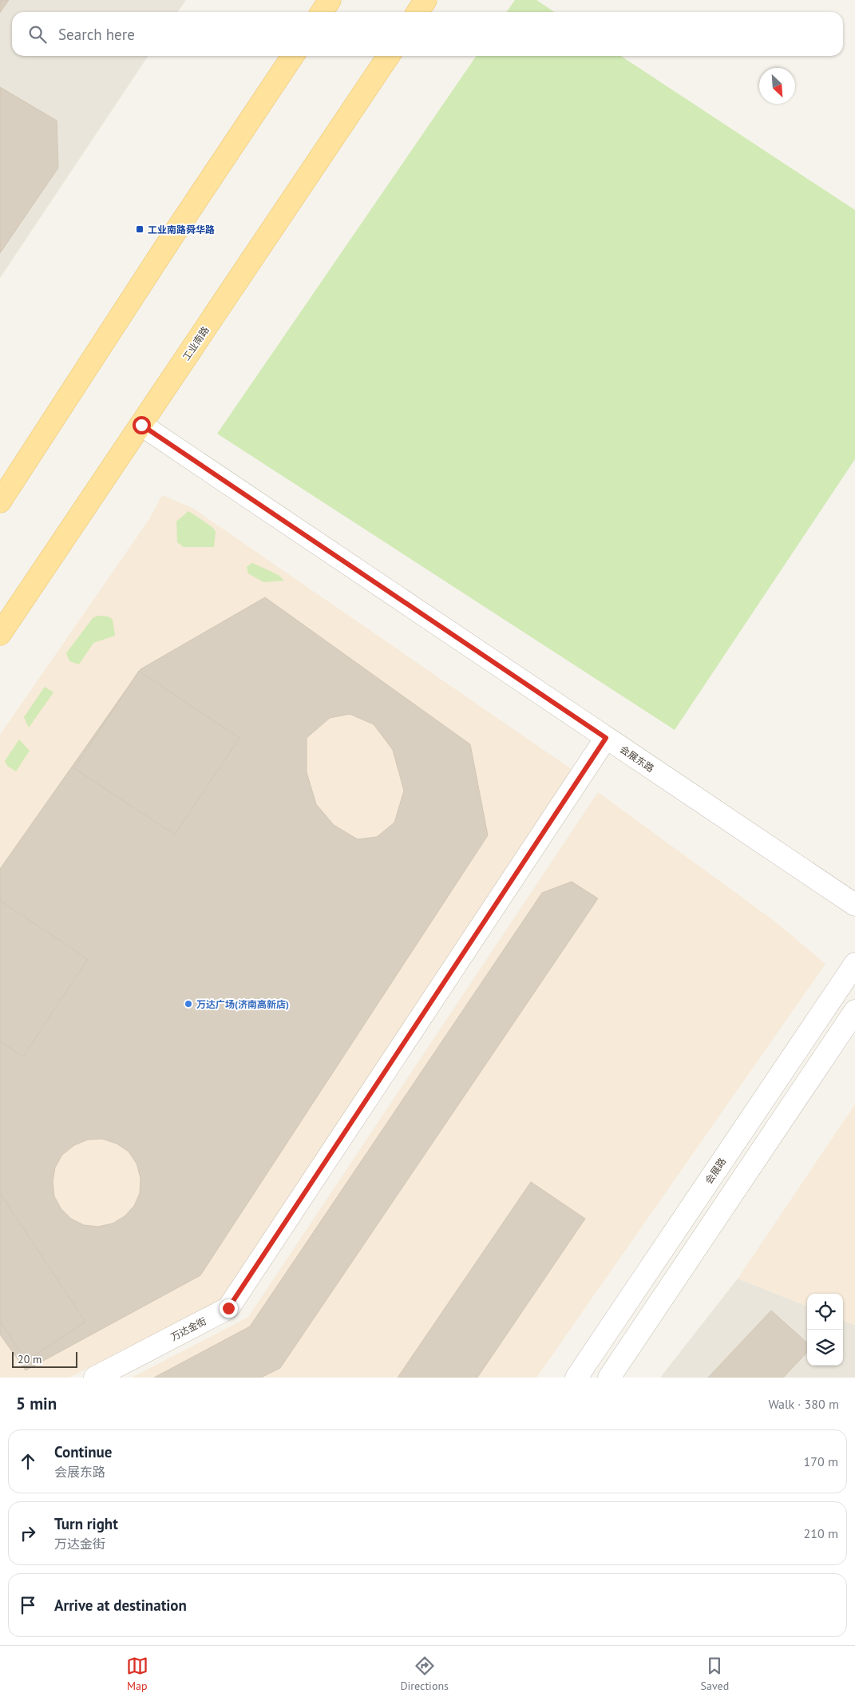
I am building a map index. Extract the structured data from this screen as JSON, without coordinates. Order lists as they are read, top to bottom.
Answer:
{
  "streets": {
    "main road": ["工业南路"],
    "street": ["会展东路", "会展路", "万达金街"]
  },
  "crossings": [
    ["工业南路", "会展东路"],
    ["会展东路", "万达金街"]
  ],
  "places": {
    "transit": ["工业南路舜华路"],
    "other": ["万达广场(济南高新店)"]
  },
  "scale_bar": "20 m",
  "north": "bottom right",
  "page": {
    "search": "Search here",
    "scale": "20 m",
    "heading": ["5 min", "Walk · 380 m"],
    "list": [
      ["Continue", "会展东路", "170 m"],
      ["Turn right", "万达金街", "210 m"],
      "Arrive at destination"
    ],
    "nav": ["Map", "Directions", "Saved"]
  }
}
